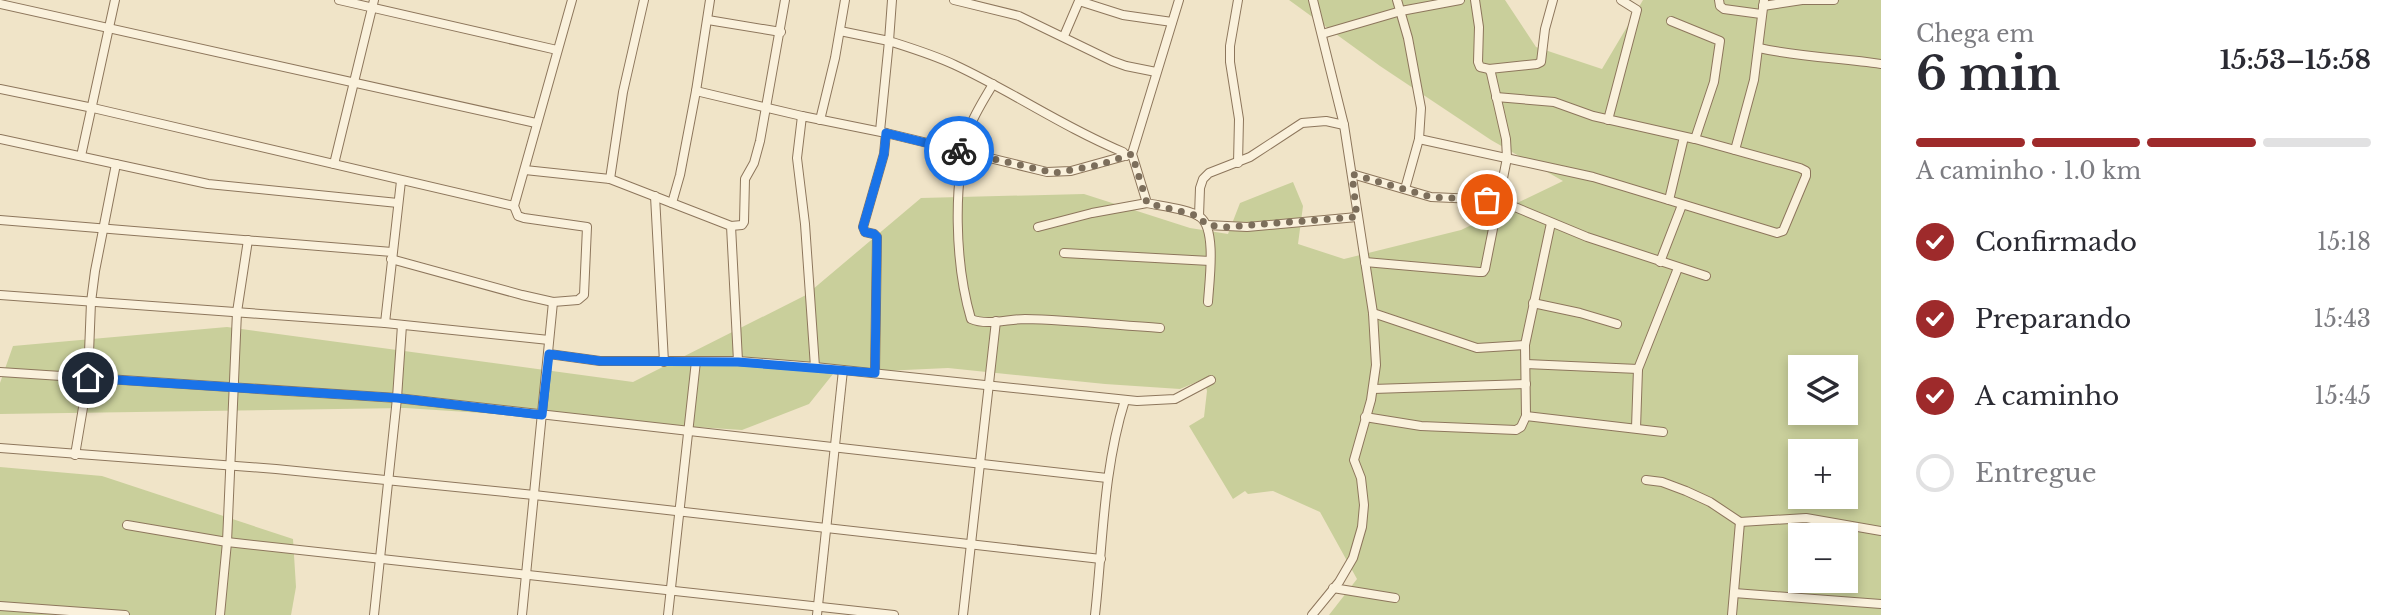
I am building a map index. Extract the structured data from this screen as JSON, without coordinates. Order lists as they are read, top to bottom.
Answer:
{
  "page": {
    "heading": ["6 min", "Chega em", "15:53–15:58"],
    "bar": "A caminho · 1.0 km",
    "list": [
      ["Confirmado", "15:18"],
      ["Preparando", "15:43"],
      ["A caminho", "15:45"],
      "Entregue"
    ],
    "map_buttons": ["+", "−"]
  }
}
